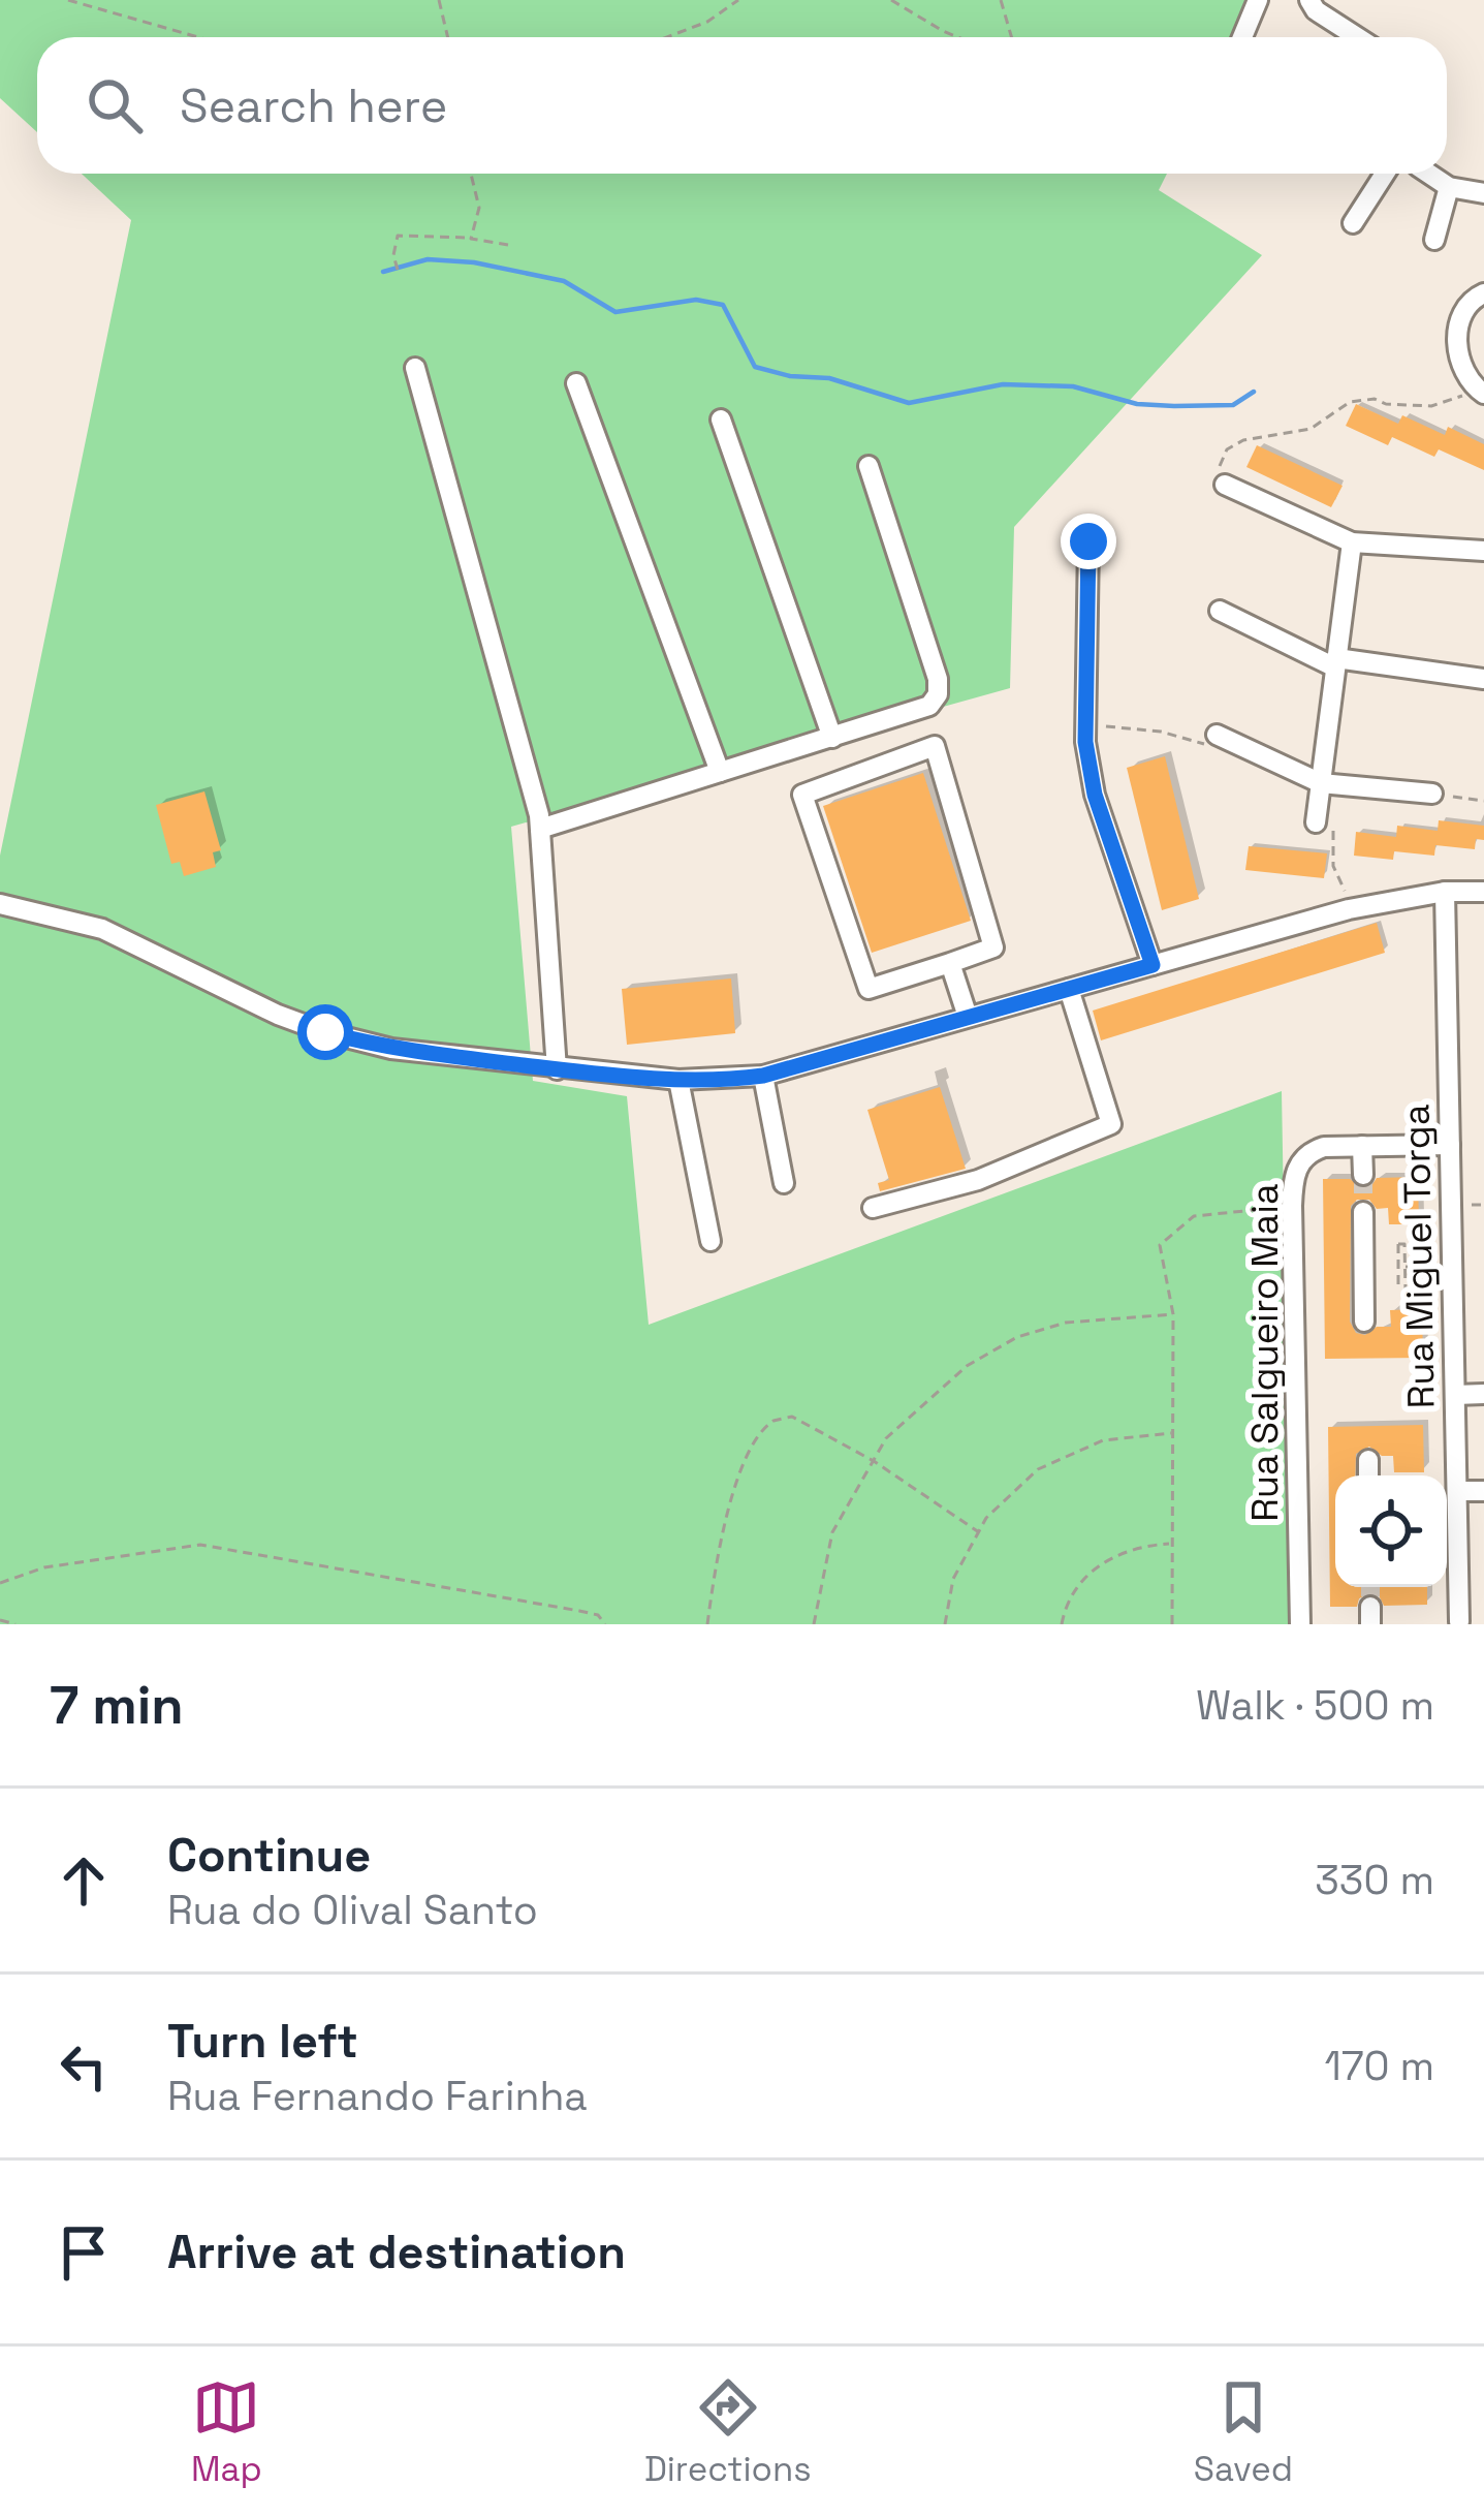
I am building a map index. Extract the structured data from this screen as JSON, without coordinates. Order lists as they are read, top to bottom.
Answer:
{
  "streets": {
    "street": ["Rua Miguel Torga", "Rua Salgueiro Maia"]
  },
  "crossings": [
    ["Rua Miguel Torga", "Rua Salgueiro Maia"]
  ],
  "page": {
    "search": "Search here",
    "heading": ["7 min", "Walk · 500 m"],
    "list": [
      ["Continue", "Rua do Olival Santo", "330 m"],
      ["Turn left", "Rua Fernando Farinha", "170 m"],
      "Arrive at destination"
    ],
    "nav": ["Map", "Directions", "Saved"]
  }
}
